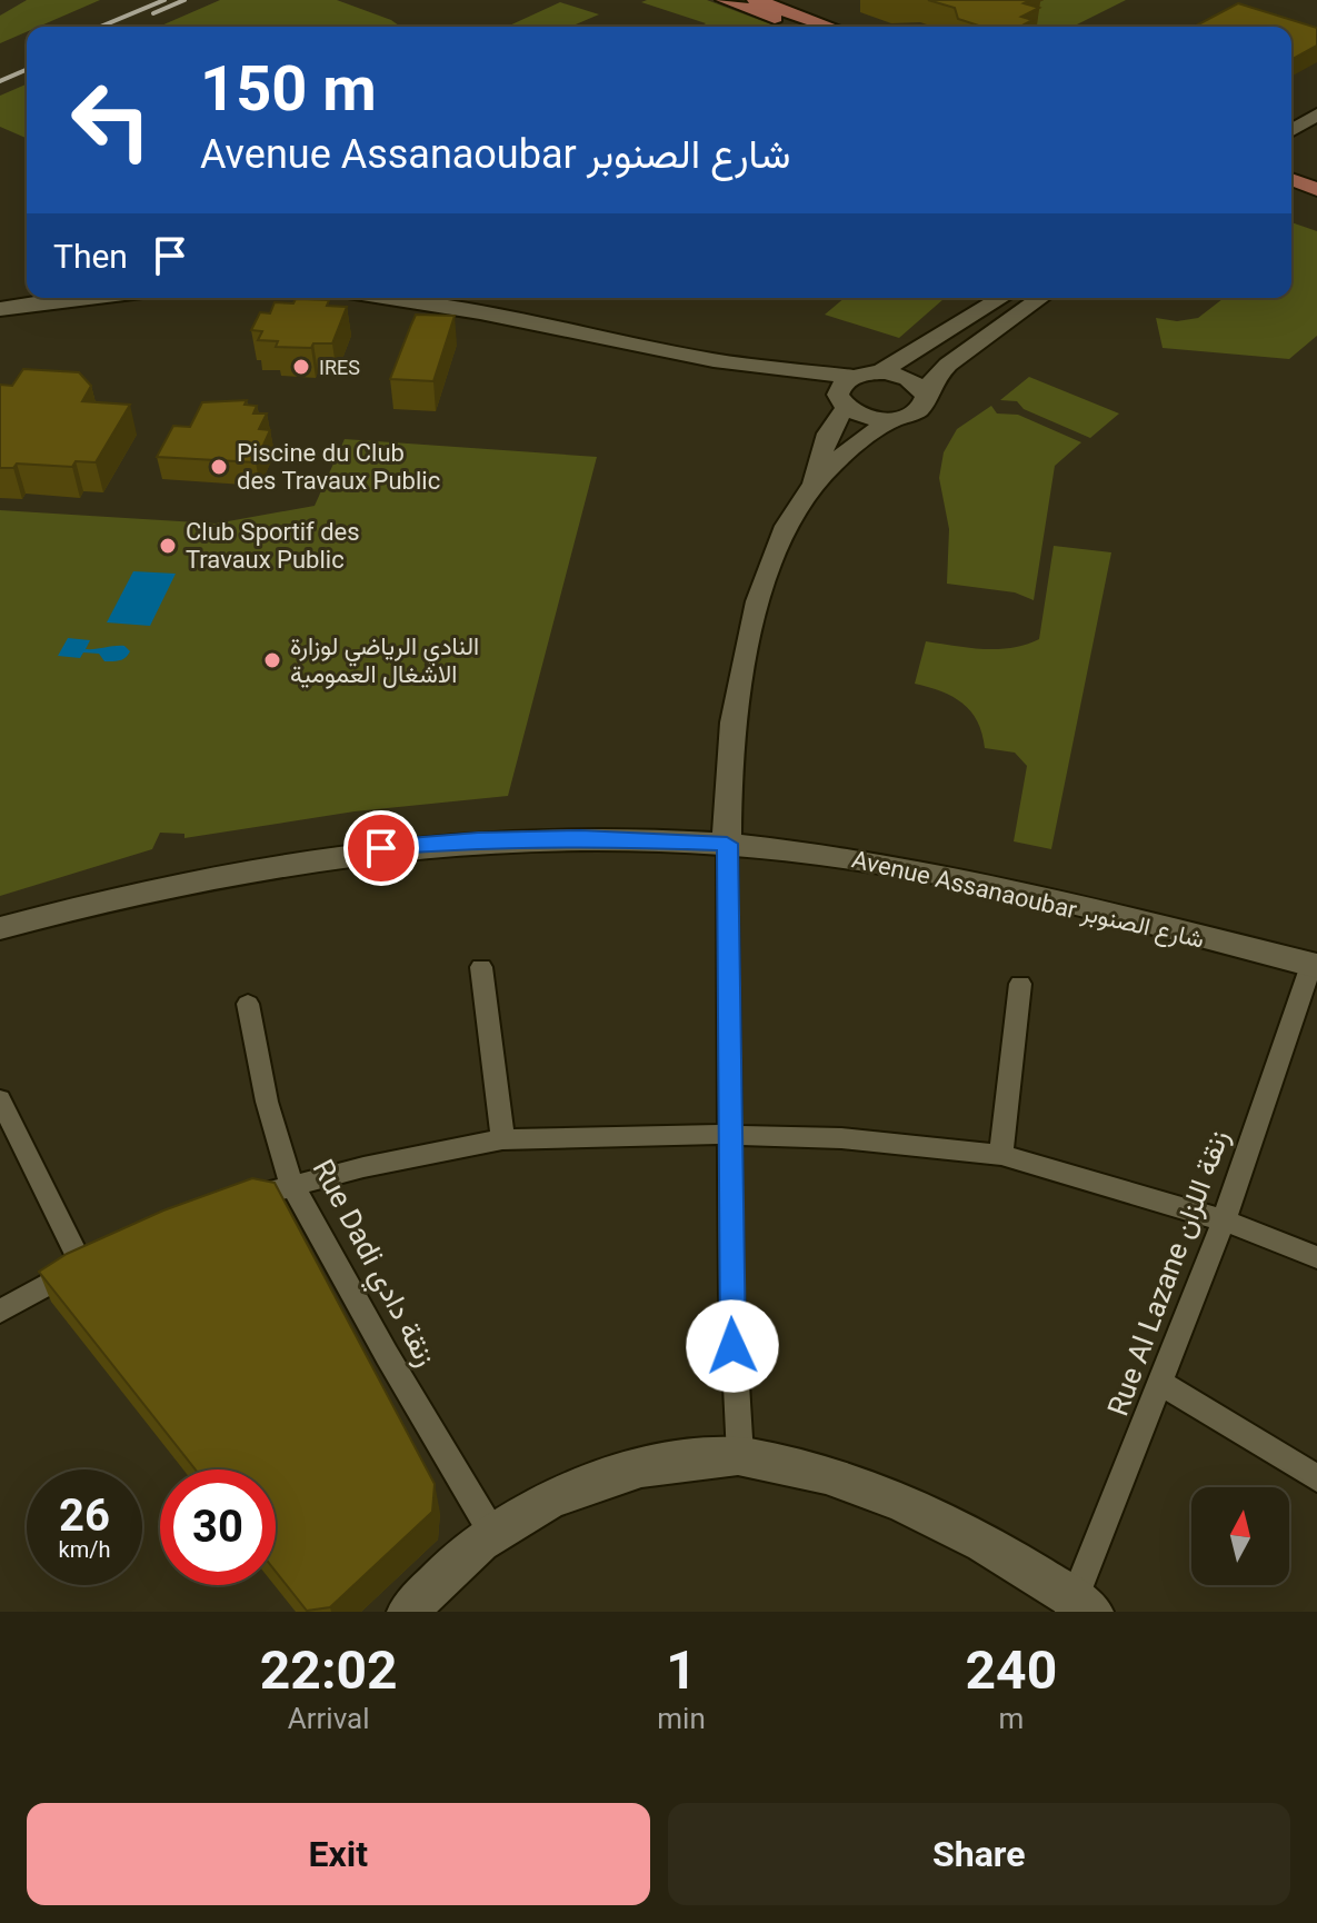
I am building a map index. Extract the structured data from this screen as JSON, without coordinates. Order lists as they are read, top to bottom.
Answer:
{
  "streets": {
    "street": ["Avenue Assanaoubar شارع الصنوبر", "Rue Dadi زنقة دادي", "Rue Al Lazane زنقة اللزان"]
  },
  "crossings": [
    ["Avenue Assanaoubar شارع الصنوبر", "Rue Al Lazane زنقة اللزان"]
  ],
  "places": [
    "IRES",
    "Piscine du Club des Travaux Public",
    "Club Sportif des Travaux Public",
    "النادي الرياضي لوزارة الاشغال العمومية"
  ],
  "north": "top",
  "page": {
    "turn": ["150 m", "Avenue Assanaoubar شارع الصنوبر"],
    "then": "Then",
    "speed": "26 km/h",
    "limit": "30",
    "eta": [
      "22:02",
      "Arrival",
      "1",
      "min",
      "240",
      "m"
    ],
    "buttons": ["Exit", "Share"]
  }
}
